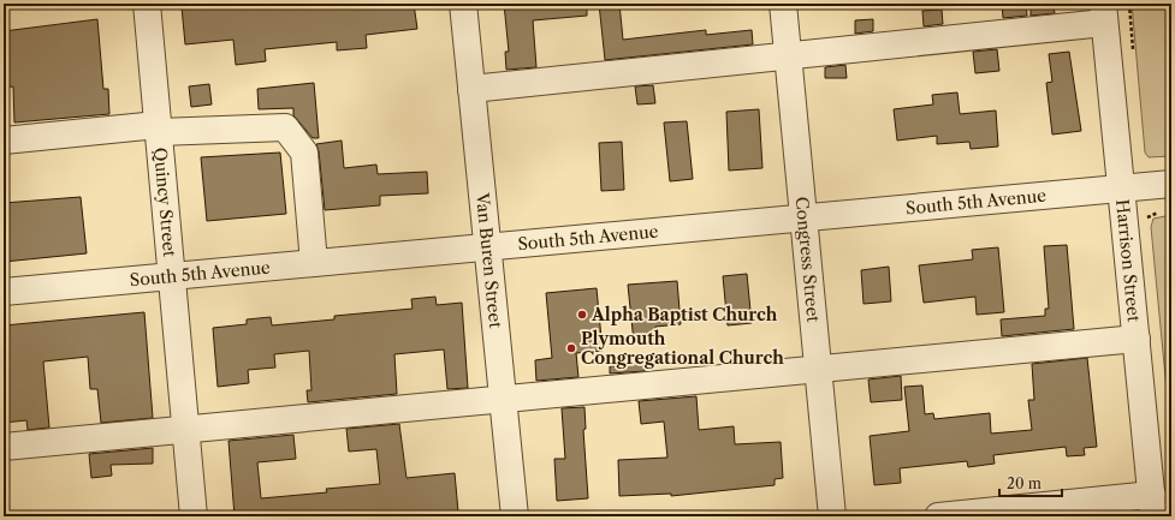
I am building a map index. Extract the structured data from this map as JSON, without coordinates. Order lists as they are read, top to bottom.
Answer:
{
  "streets": {
    "street": [
      "South 5th Avenue",
      "Quincy Street",
      "Harrison Street",
      "Van Buren Street",
      "Congress Street"
    ]
  },
  "crossings": [
    ["South 5th Avenue", "Quincy Street"],
    ["South 5th Avenue", "Harrison Street"],
    ["South 5th Avenue", "Van Buren Street"],
    ["South 5th Avenue", "Congress Street"]
  ],
  "places": ["Alpha Baptist Church", "Plymouth Congregational Church"],
  "scale_bar": "20 m"
}
